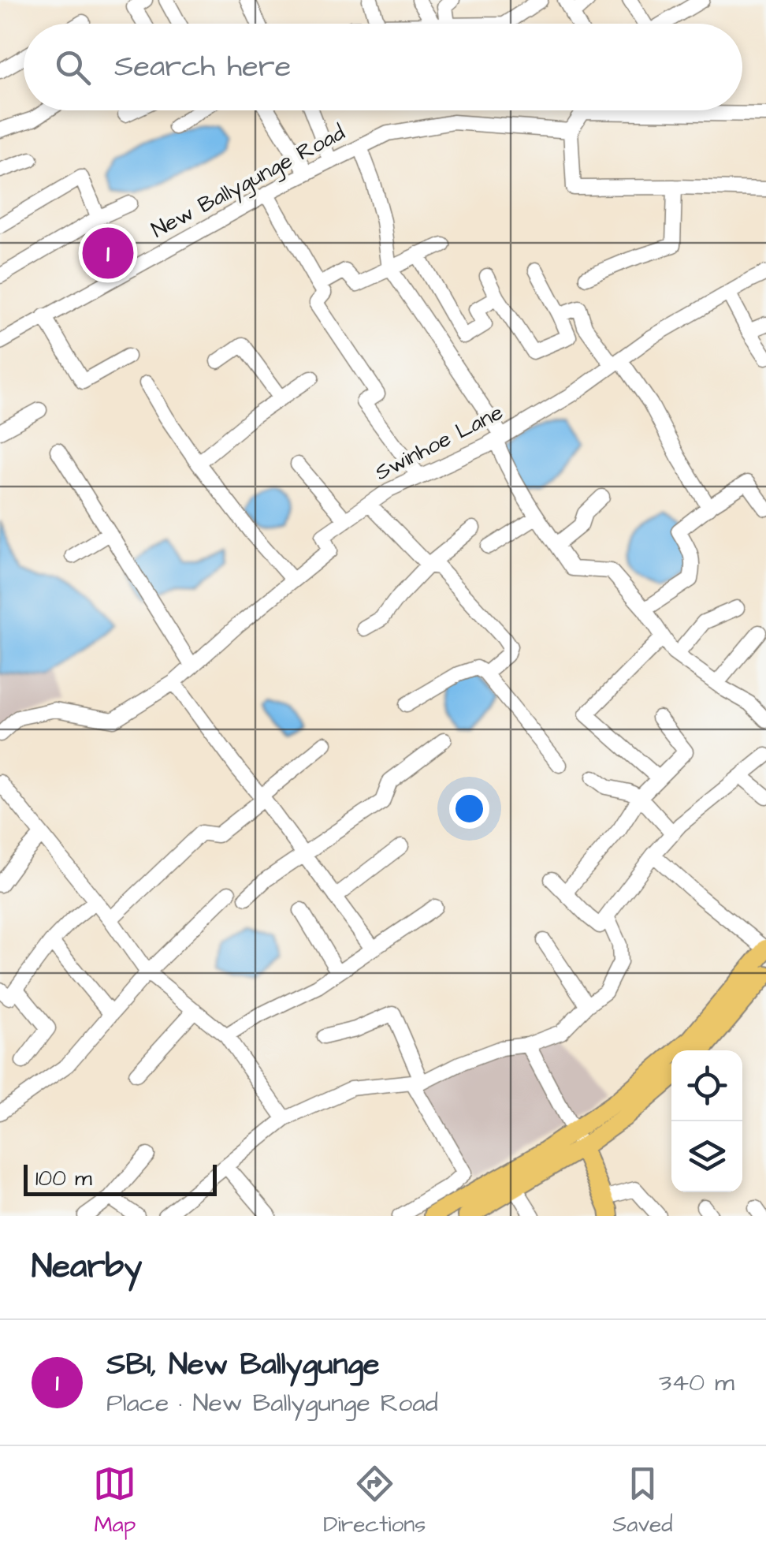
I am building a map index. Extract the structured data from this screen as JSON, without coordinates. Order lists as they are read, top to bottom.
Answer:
{
  "streets": {
    "street": ["New Ballygunge Road", "Swinhoe Lane"]
  },
  "scale_bar": "100 m",
  "page": {
    "search": "Search here",
    "pins": "1",
    "scale": "100 m",
    "heading": "Nearby",
    "list": [
      {
        "mark": "1",
        "name": "SBI, New Ballygunge",
        "note": "Place · New Ballygunge Road",
        "value": "340 m"
      }
    ],
    "nav": ["Map", "Directions", "Saved"]
  }
}
